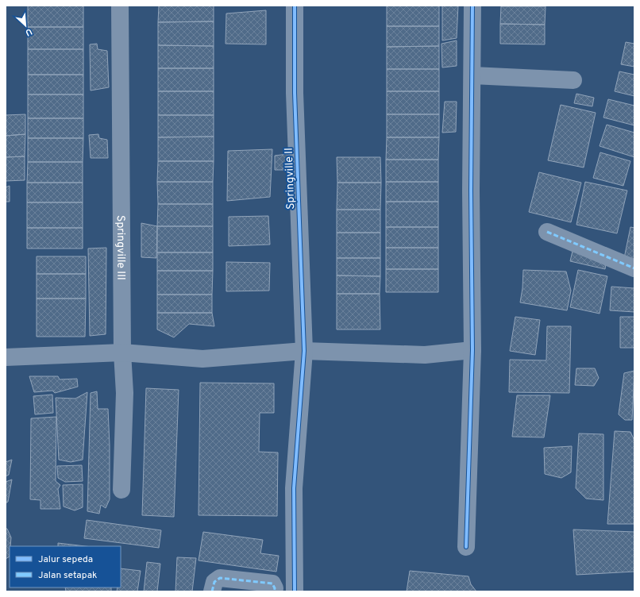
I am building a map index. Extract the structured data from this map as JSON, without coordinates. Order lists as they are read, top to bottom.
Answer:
{
  "streets": {
    "street": ["Springville II", "Springville III"]
  },
  "legend": ["Jalur sepeda", "Jalan setapak"],
  "north": "bottom right"
}
